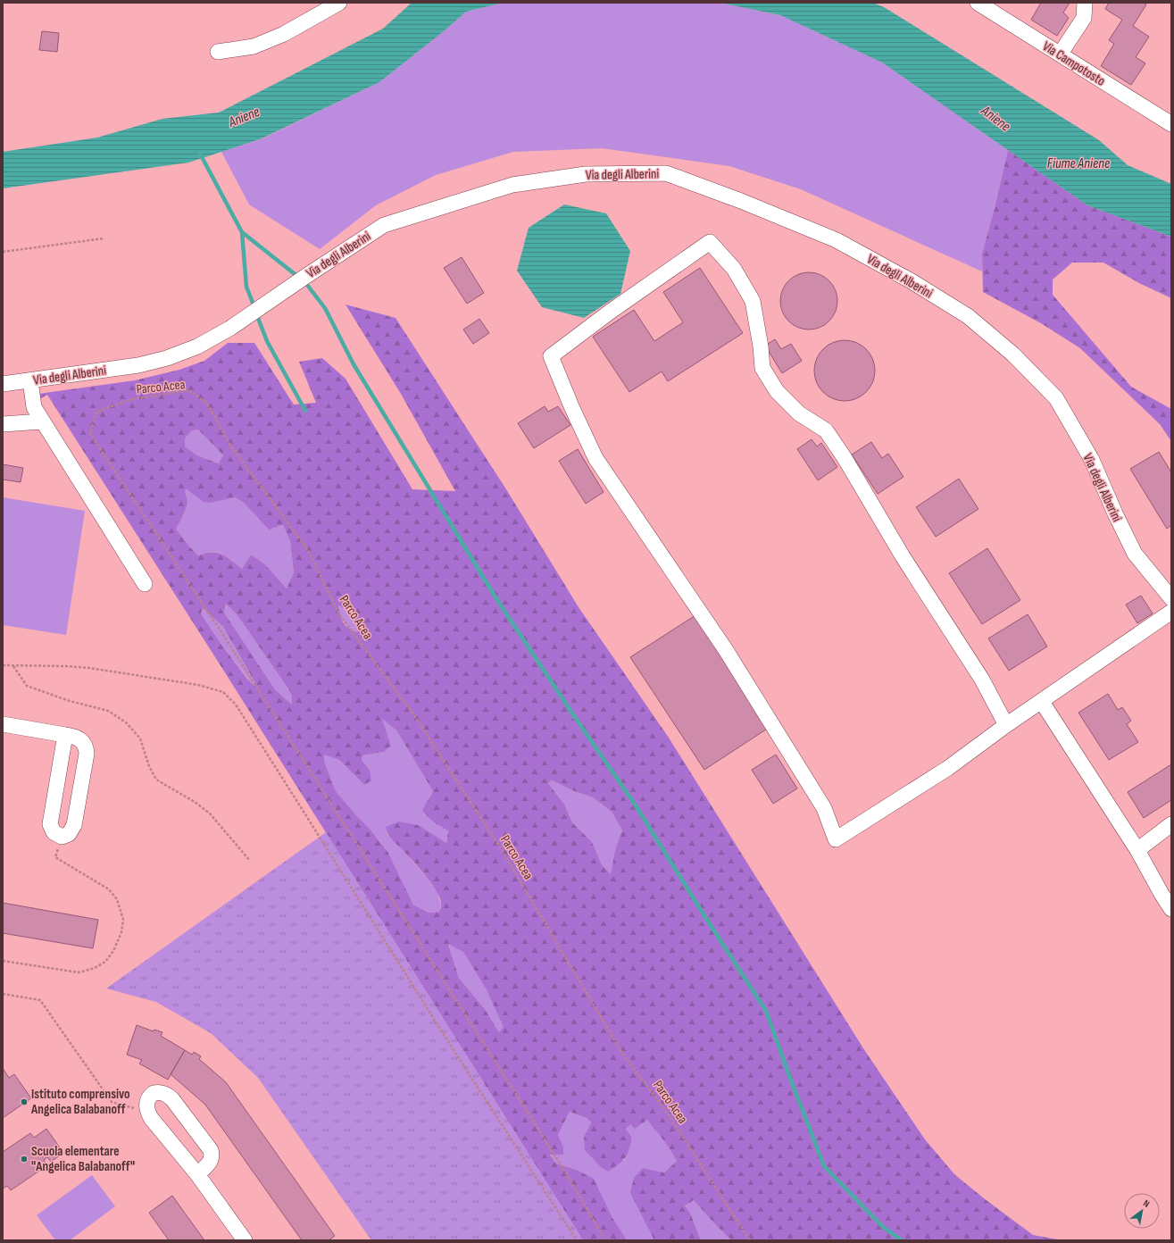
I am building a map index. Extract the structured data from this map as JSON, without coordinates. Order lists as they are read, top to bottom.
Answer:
{
  "streets": {
    "street": ["Via Campotosto", "Via degli Alberini"],
    "path": ["Parco Acea"]
  },
  "water": ["Aniene", "Fiume Aniene"],
  "places": ["Istituto comprensivo Angelica Balabanoff", "Scuola elementare \"Angelica Balabanoff\""],
  "north": "top right"
}
